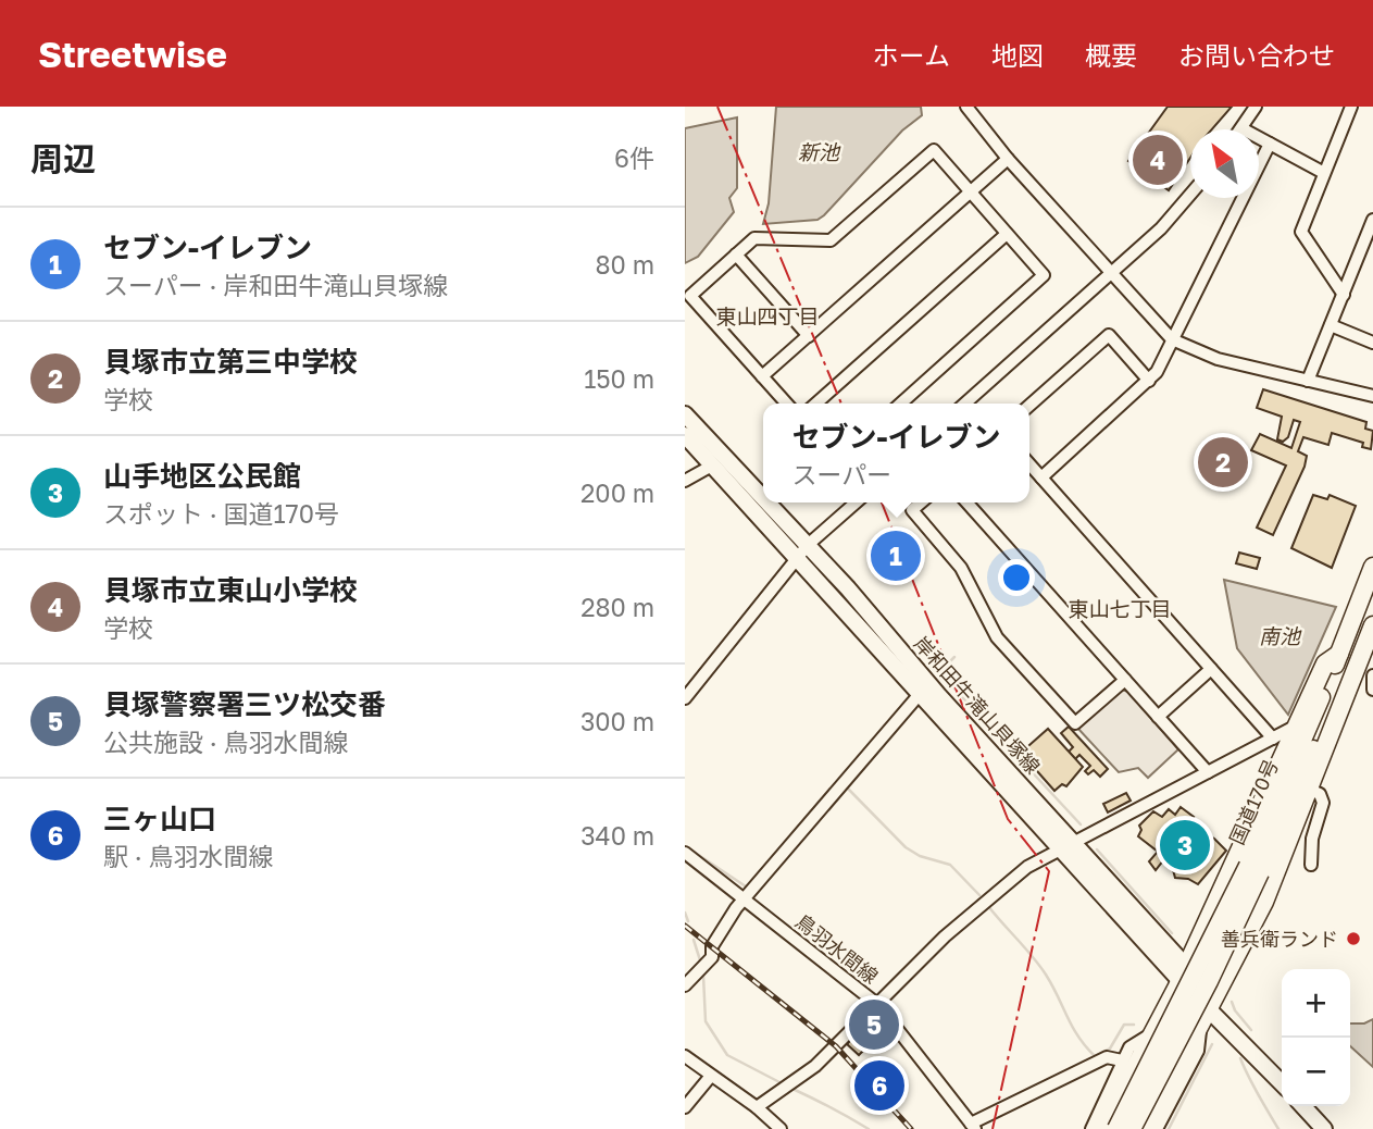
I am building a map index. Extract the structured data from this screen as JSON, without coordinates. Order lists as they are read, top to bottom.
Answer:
{
  "streets": {
    "highway": ["国道170号"],
    "main road": ["岸和田牛滝山貝塚線"],
    "street": ["鳥羽水間線"]
  },
  "districts": ["東山四丁目", "東山七丁目"],
  "water": ["新池", "南池"],
  "places": ["善兵衛ランド"],
  "north": "top left",
  "page": {
    "header": "Streetwise",
    "nav": [
      "ホーム",
      "地図",
      "概要",
      "お問い合わせ"
    ],
    "heading": ["周辺", "6件"],
    "pins": [
      "4",
      "2",
      "1",
      "3",
      "5",
      "6"
    ],
    "list": [
      {
        "mark": "1",
        "name": "セブン-イレブン",
        "note": "スーパー · 岸和田牛滝山貝塚線",
        "value": "80 m"
      },
      {
        "mark": "2",
        "name": "貝塚市立第三中学校",
        "note": "学校",
        "value": "150 m"
      },
      {
        "mark": "3",
        "name": "山手地区公民館",
        "note": "スポット · 国道170号",
        "value": "200 m"
      },
      {
        "mark": "4",
        "name": "貝塚市立東山小学校",
        "note": "学校",
        "value": "280 m"
      },
      {
        "mark": "5",
        "name": "貝塚警察署三ツ松交番",
        "note": "公共施設 · 鳥羽水間線",
        "value": "300 m"
      },
      {
        "mark": "6",
        "name": "三ヶ山口",
        "note": "駅 · 鳥羽水間線",
        "value": "340 m"
      }
    ],
    "popup": ["セブン-イレブン", "スーパー"],
    "map_buttons": ["+", "−"]
  }
}
